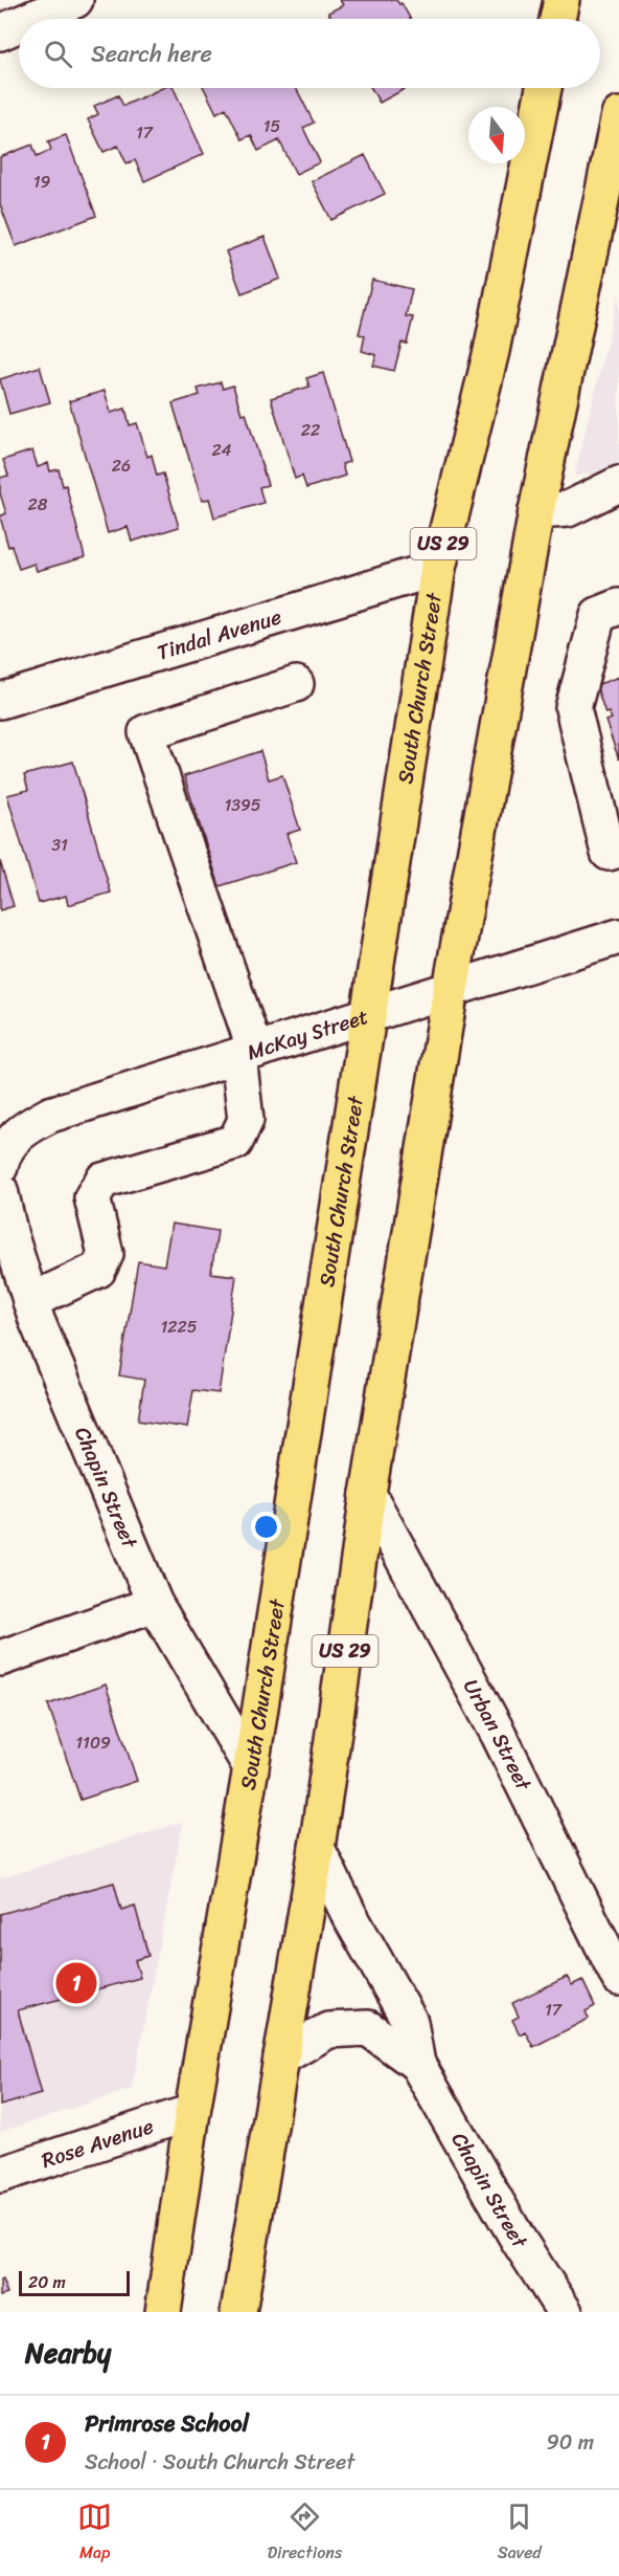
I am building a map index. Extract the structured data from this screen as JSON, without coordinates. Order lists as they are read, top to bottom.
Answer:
{
  "streets": {
    "main road": ["US 29", "South Church Street"],
    "street": [
      "Tindal Avenue",
      "McKay Street",
      "Chapin Street",
      "Urban Street",
      "Rose Avenue"
    ]
  },
  "crossings": [
    ["US 29", "McKay Street"],
    ["US 29", "Chapin Street"],
    ["US 29", "Urban Street"],
    ["Tindal Avenue", "South Church Street"],
    ["South Church Street", "McKay Street"],
    ["South Church Street", "Chapin Street"],
    ["South Church Street", "Rose Avenue"]
  ],
  "house_numbers": [
    "15",
    "17",
    "19",
    "22",
    "24",
    "26",
    "28",
    "1395",
    "31",
    "1225",
    "1109",
    "17"
  ],
  "scale_bar": "20 m",
  "north": "bottom",
  "page": {
    "search": "Search here",
    "pins": "1",
    "scale": "20 m",
    "heading": "Nearby",
    "list": [
      {
        "mark": "1",
        "name": "Primrose School",
        "note": "School · South Church Street",
        "value": "90 m"
      }
    ],
    "nav": ["Map", "Directions", "Saved"]
  }
}
